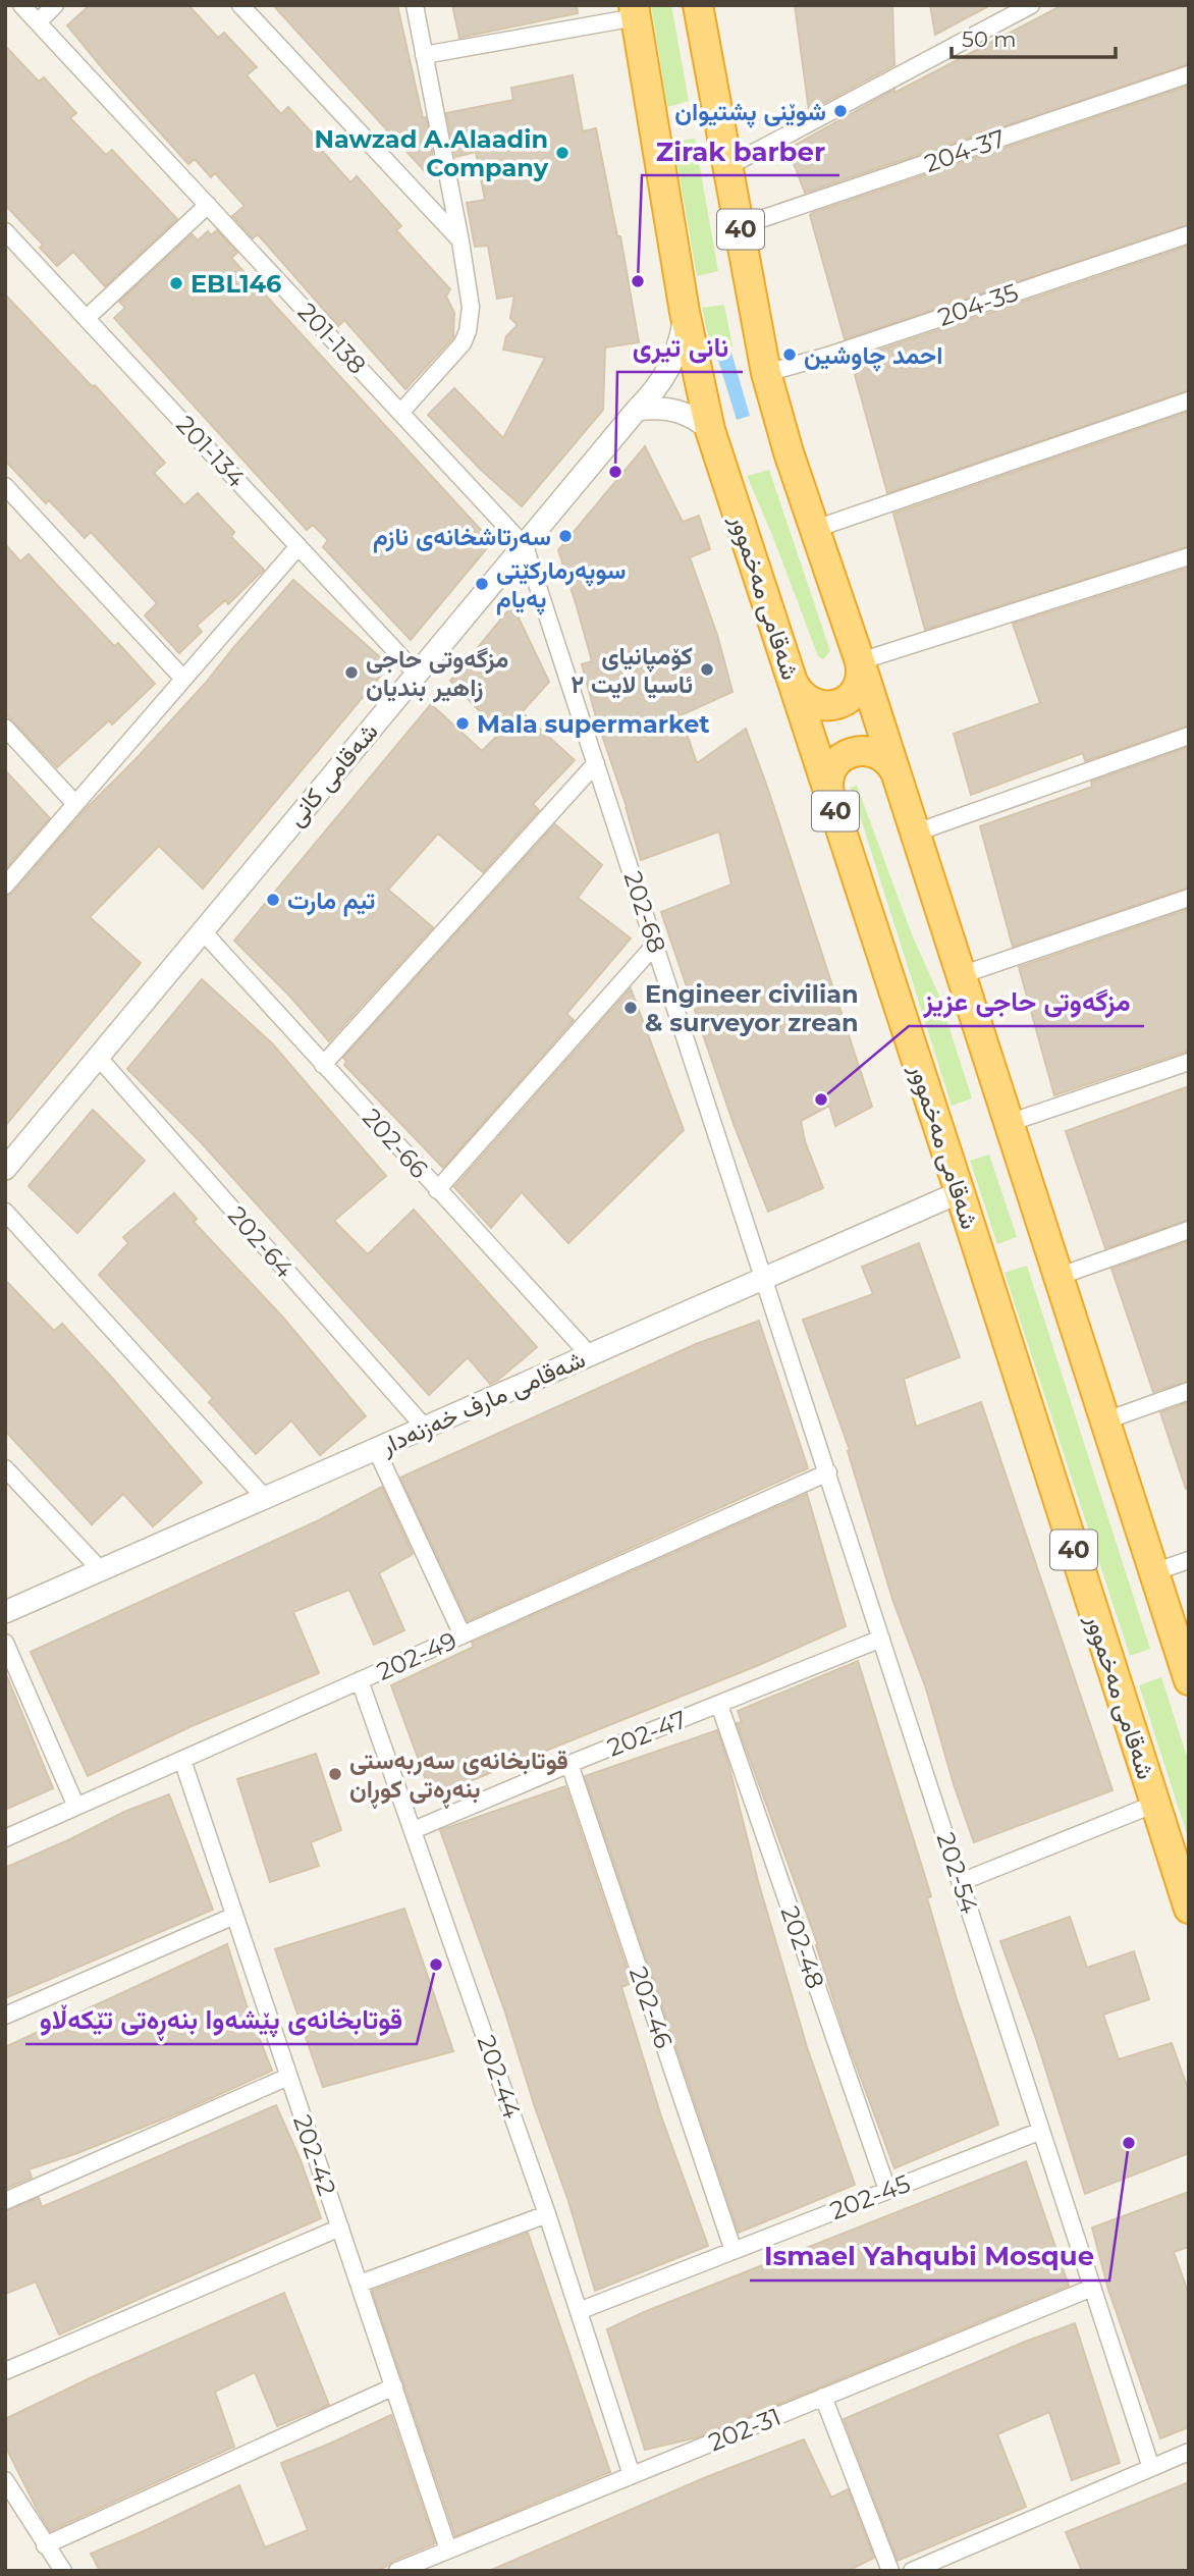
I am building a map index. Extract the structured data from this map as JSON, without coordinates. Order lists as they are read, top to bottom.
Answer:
{
  "streets": {
    "highway": ["40", "شەقامی مەخموور"],
    "street": [
      "204-37",
      "204-35",
      "201-138",
      "201-134",
      "شەقامی کانی",
      "202-68",
      "202-66",
      "202-64",
      "شەقامی مارف خەزنەدار",
      "202-49",
      "202-47",
      "202-54",
      "202-48",
      "202-46",
      "202-44",
      "202-42",
      "202-45",
      "202-31"
    ]
  },
  "crossings": [
    ["204-37", "40"],
    ["40", "204-35"],
    ["201-138", "شەقامی کانی"],
    ["201-138", "202-68"],
    ["201-134", "شەقامی کانی"],
    ["شەقامی مەخموور", "شەقامی کانی"],
    ["شەقامی مەخموور", "شەقامی مارف خەزنەدار"],
    ["شەقامی کانی", "202-68"],
    ["شەقامی کانی", "202-66"],
    ["شەقامی کانی", "202-64"],
    ["202-68", "شەقامی مارف خەزنەدار"],
    ["202-68", "202-54"],
    ["202-66", "شەقامی مارف خەزنەدار"],
    ["202-64", "شەقامی مارف خەزنەدار"],
    ["شەقامی مارف خەزنەدار", "202-54"],
    ["202-49", "202-54"],
    ["202-49", "202-44"],
    ["202-49", "202-42"],
    ["202-47", "202-54"],
    ["202-47", "202-48"],
    ["202-47", "202-46"],
    ["202-47", "202-44"],
    ["202-54", "202-45"],
    ["202-54", "202-31"],
    ["202-48", "202-45"],
    ["202-46", "202-45"],
    ["202-44", "202-45"],
    ["202-44", "202-31"],
    ["202-42", "202-31"]
  ],
  "places": [
    "شوێنی پشتیوان",
    "Nawzad A.Alaadin Company",
    "Zirak barber",
    "EBL146",
    "احمد چاوشين",
    "نانی تیری",
    "سەرتاشخانەی نازم",
    "سوپەرماركێتی پەیام",
    "کۆمپانیای ئاسیا لایت ٢",
    "مزگەوتی حاجی زاهیر بندیان",
    "Mala supermarket",
    "تيم مارت",
    "Engineer civilian & surveyor zrean",
    "مزگەوتی حاجی عزیز",
    "قوتابخانەی سەربەستی بنەڕەتی کوڕان",
    "قوتابخانەی پێشەوا بنەڕەتی تێکەڵاو",
    "Ismael Yahqubi Mosque"
  ],
  "scale_bar": "50 m"
}
